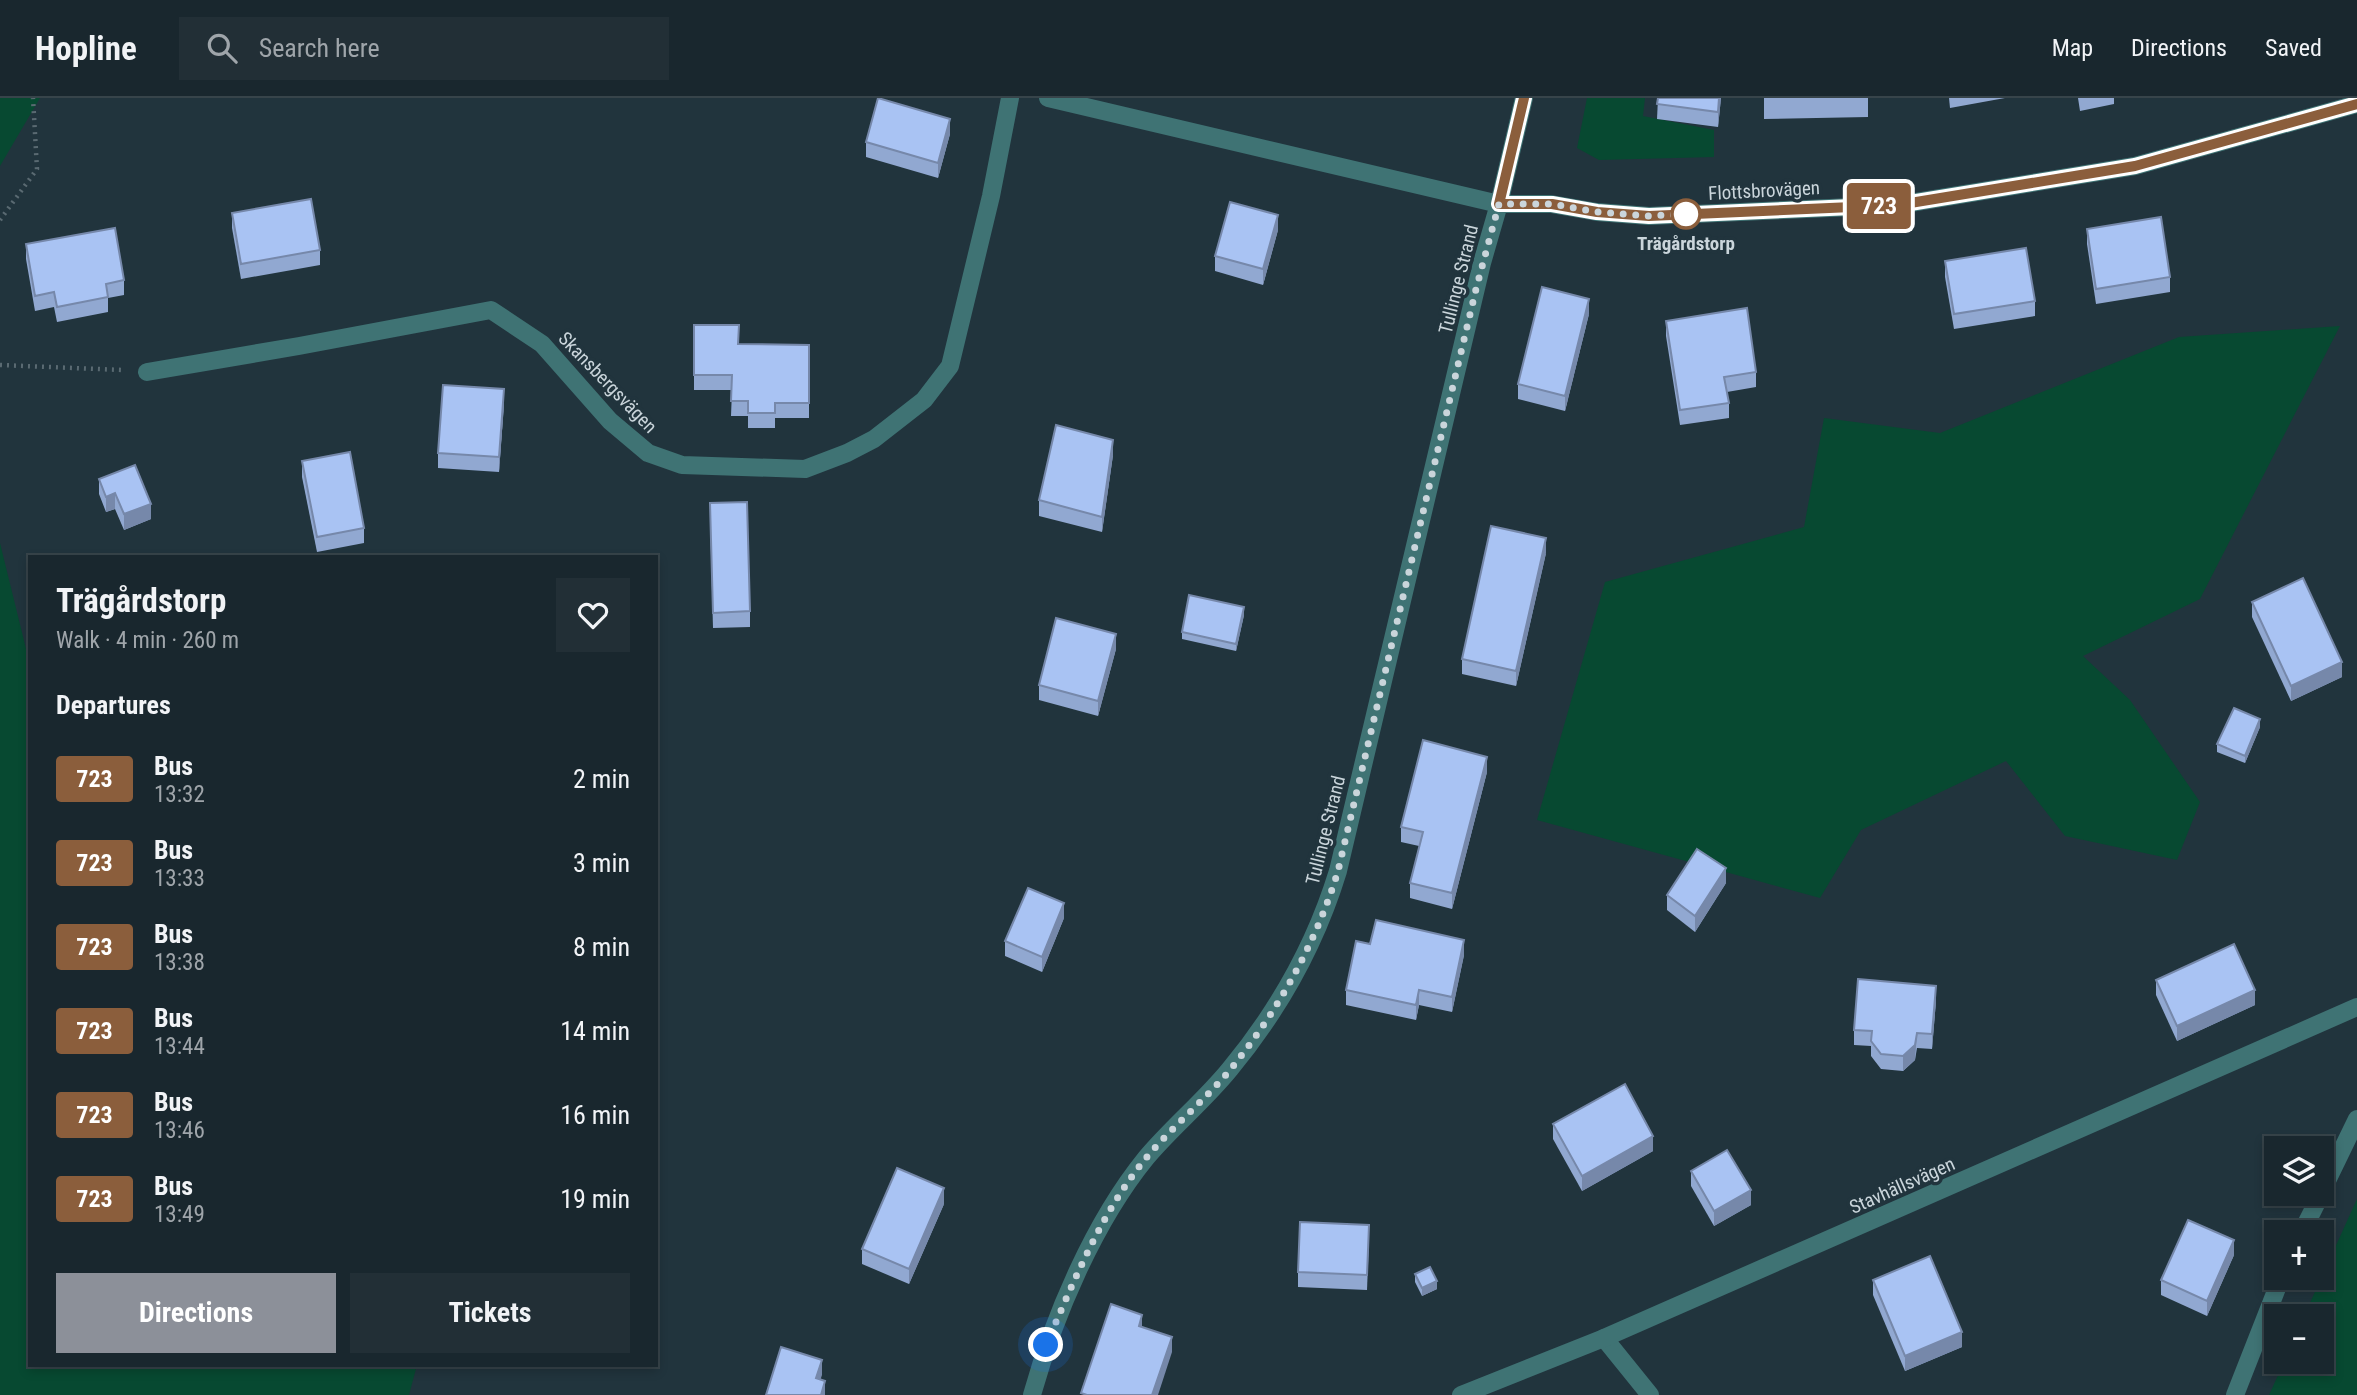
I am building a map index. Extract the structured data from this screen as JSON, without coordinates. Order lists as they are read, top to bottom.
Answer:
{
  "streets": {
    "street": [
      "Flottsbrovägen",
      "Tullinge Strand",
      "Skansbergsvägen",
      "Stavhällsvägen"
    ]
  },
  "crossings": [
    ["Flottsbrovägen", "Tullinge Strand"]
  ],
  "places": ["Trägårdstorp"],
  "lines": ["bus line 723"],
  "page": {
    "header": "Hopline",
    "search": "Search here",
    "nav": ["Map", "Directions", "Saved"],
    "on_map": "723",
    "heading": [
      ["Trägårdstorp", "Walk · 4 min · 260 m"],
      "Departures"
    ],
    "list": [
      {
        "mark": "723",
        "name": "Bus",
        "note": "13:32",
        "value": "2 min"
      },
      {
        "mark": "723",
        "name": "Bus",
        "note": "13:33",
        "value": "3 min"
      },
      {
        "mark": "723",
        "name": "Bus",
        "note": "13:38",
        "value": "8 min"
      },
      {
        "mark": "723",
        "name": "Bus",
        "note": "13:44",
        "value": "14 min"
      },
      {
        "mark": "723",
        "name": "Bus",
        "note": "13:46",
        "value": "16 min"
      },
      {
        "mark": "723",
        "name": "Bus",
        "note": "13:49",
        "value": "19 min"
      }
    ],
    "map_buttons": ["+", "−"],
    "buttons": ["Directions", "Tickets"]
  }
}
